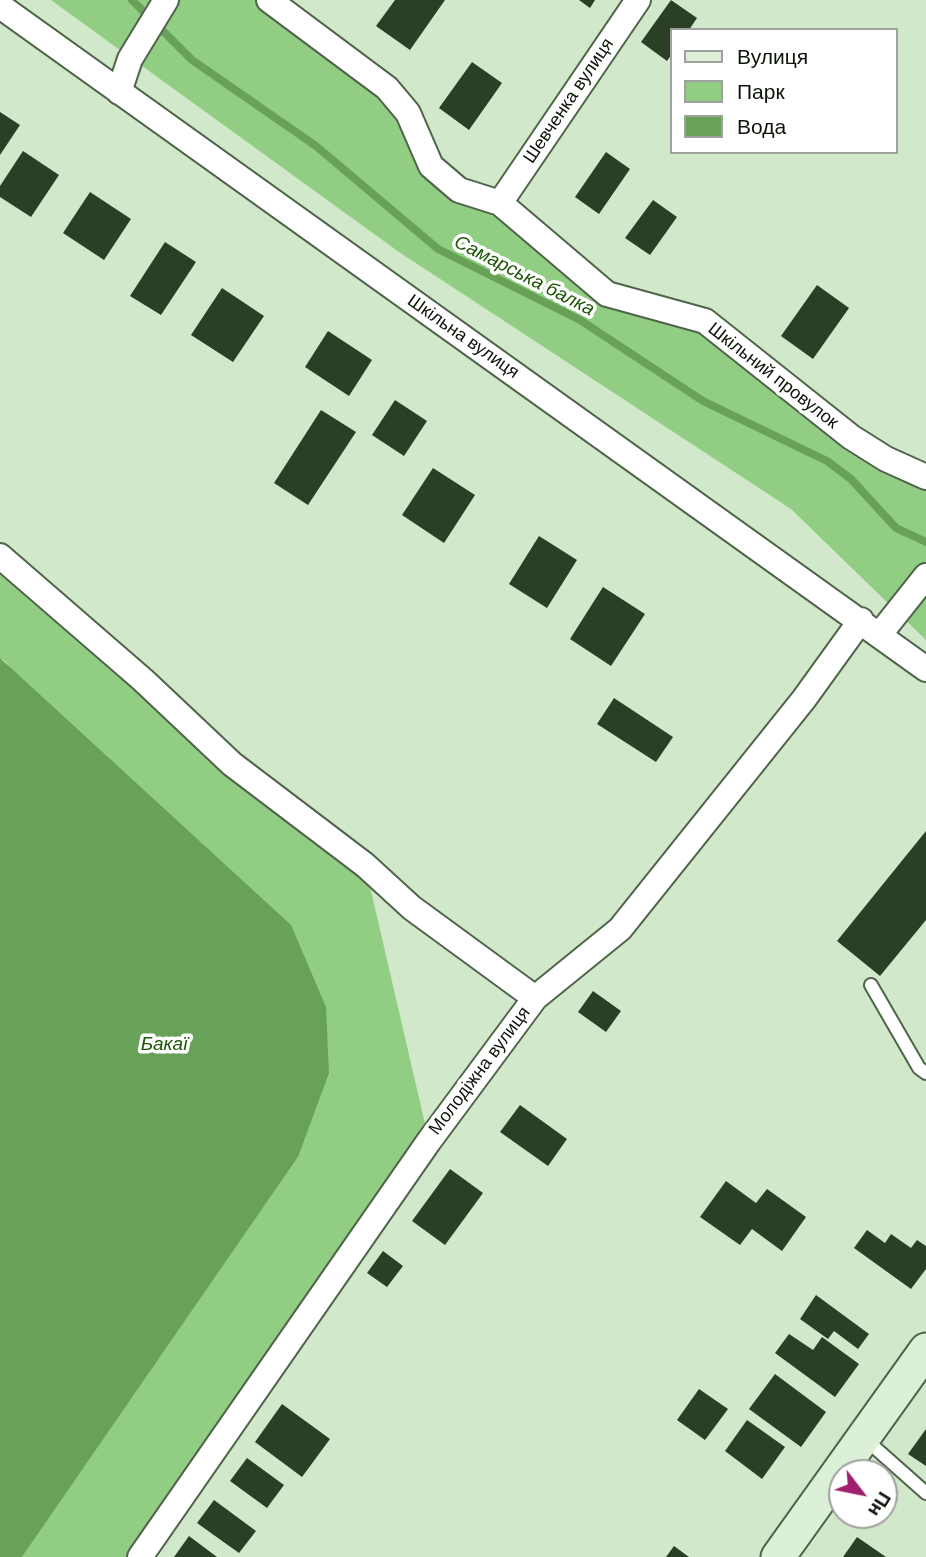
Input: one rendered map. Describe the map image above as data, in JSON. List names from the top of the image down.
{
  "streets": {
    "street": [
      "Шевченка вулиця",
      "Шкільна вулиця",
      "Шкільний провулок",
      "Молодіжна вулиця"
    ]
  },
  "crossings": [
    ["Шевченка вулиця", "Шкільний провулок"],
    ["Шкільна вулиця", "Молодіжна вулиця"]
  ],
  "water": ["Самарська балка", "Бакаї"],
  "legend": ["Вулиця", "Парк", "Вода"],
  "north": "bottom right"
}
